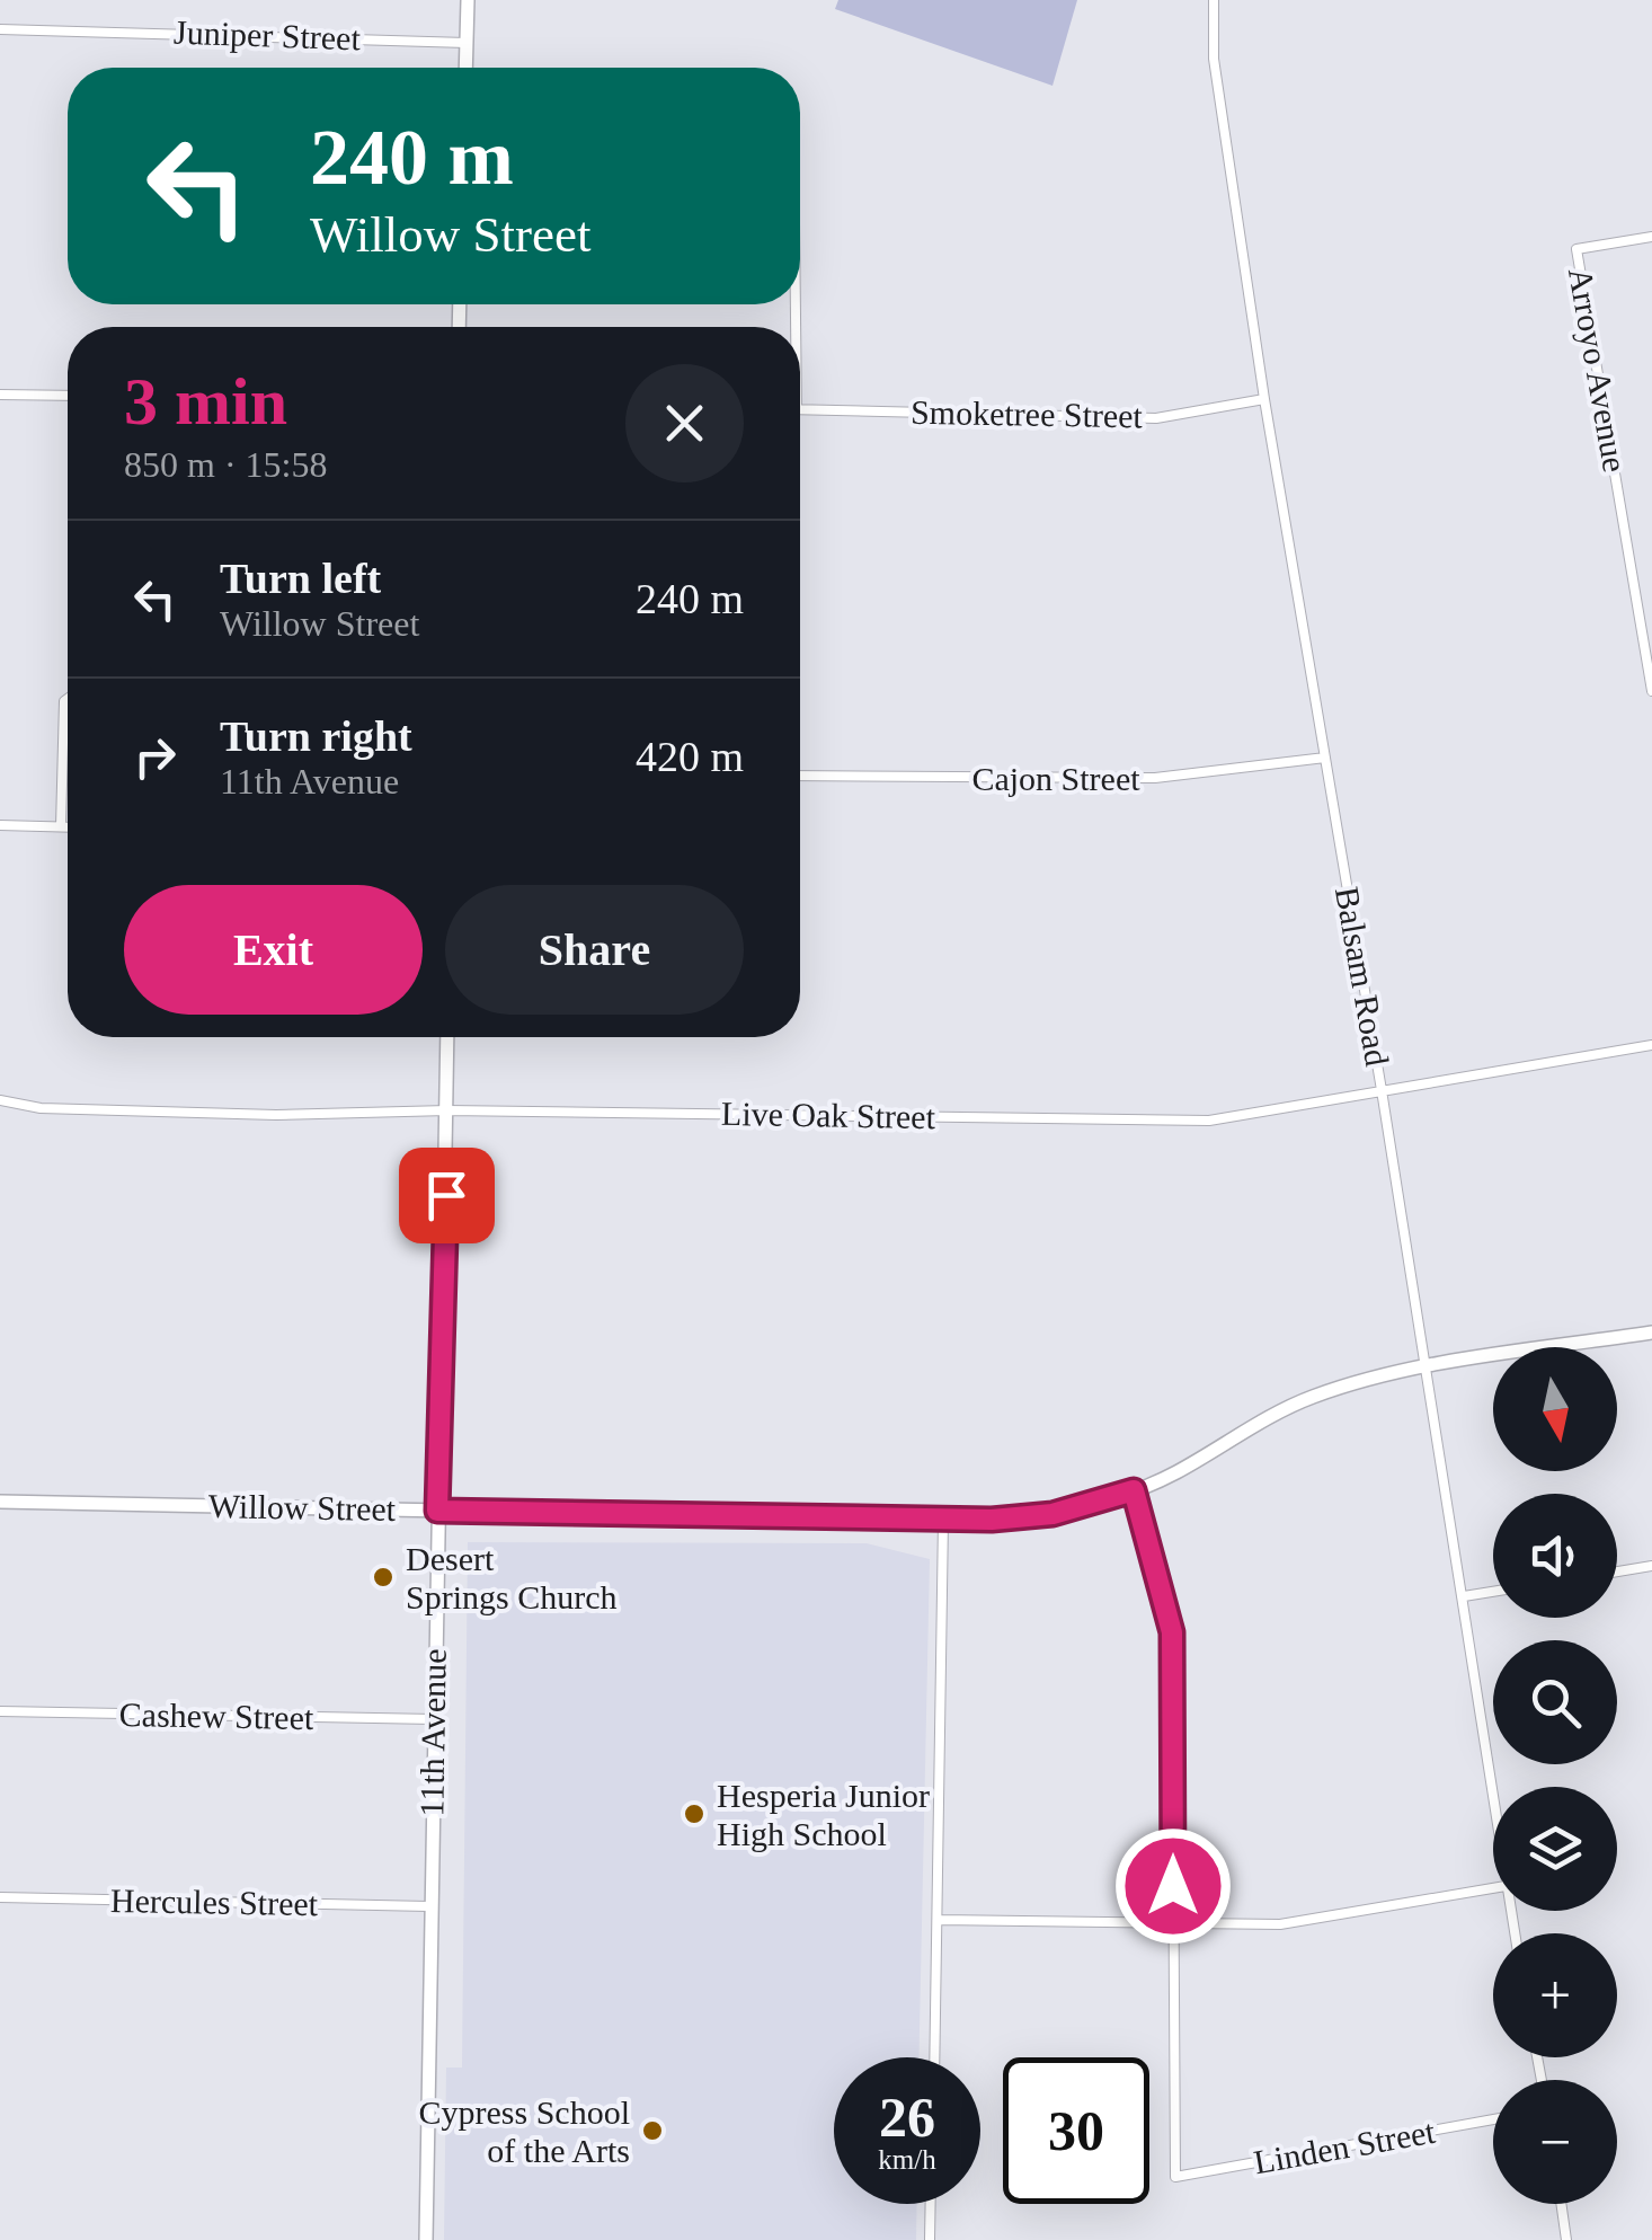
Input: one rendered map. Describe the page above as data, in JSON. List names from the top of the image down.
{
  "streets": {
    "street": [
      "Juniper Street",
      "Arroyo Avenue",
      "Smoketree Street",
      "Cajon Street",
      "Balsam Road",
      "Live Oak Street",
      "Willow Street",
      "Cashew Street",
      "11th Avenue",
      "Hercules Street",
      "Linden Street"
    ]
  },
  "crossings": [
    ["Smoketree Street", "Balsam Road"],
    ["Cajon Street", "Balsam Road"],
    ["Balsam Road", "Live Oak Street"],
    ["Balsam Road", "Willow Street"],
    ["Live Oak Street", "11th Avenue"],
    ["Willow Street", "11th Avenue"],
    ["Cashew Street", "11th Avenue"],
    ["11th Avenue", "Hercules Street"]
  ],
  "places": ["Desert Springs Church", "Hesperia Junior High School", "Cypress School of the Arts"],
  "north": "bottom",
  "page": {
    "turn": ["240 m", "Willow Street"],
    "heading": ["3 min", "850 m · 15:58"],
    "list": [
      {
        "name": "Turn left",
        "note": "Willow Street",
        "value": "240 m"
      },
      {
        "name": "Turn right",
        "note": "11th Avenue",
        "value": "420 m"
      }
    ],
    "buttons": ["Exit", "Share"],
    "map_buttons": ["+", "−"],
    "speed": "26 km/h",
    "limit": "30"
  }
}
